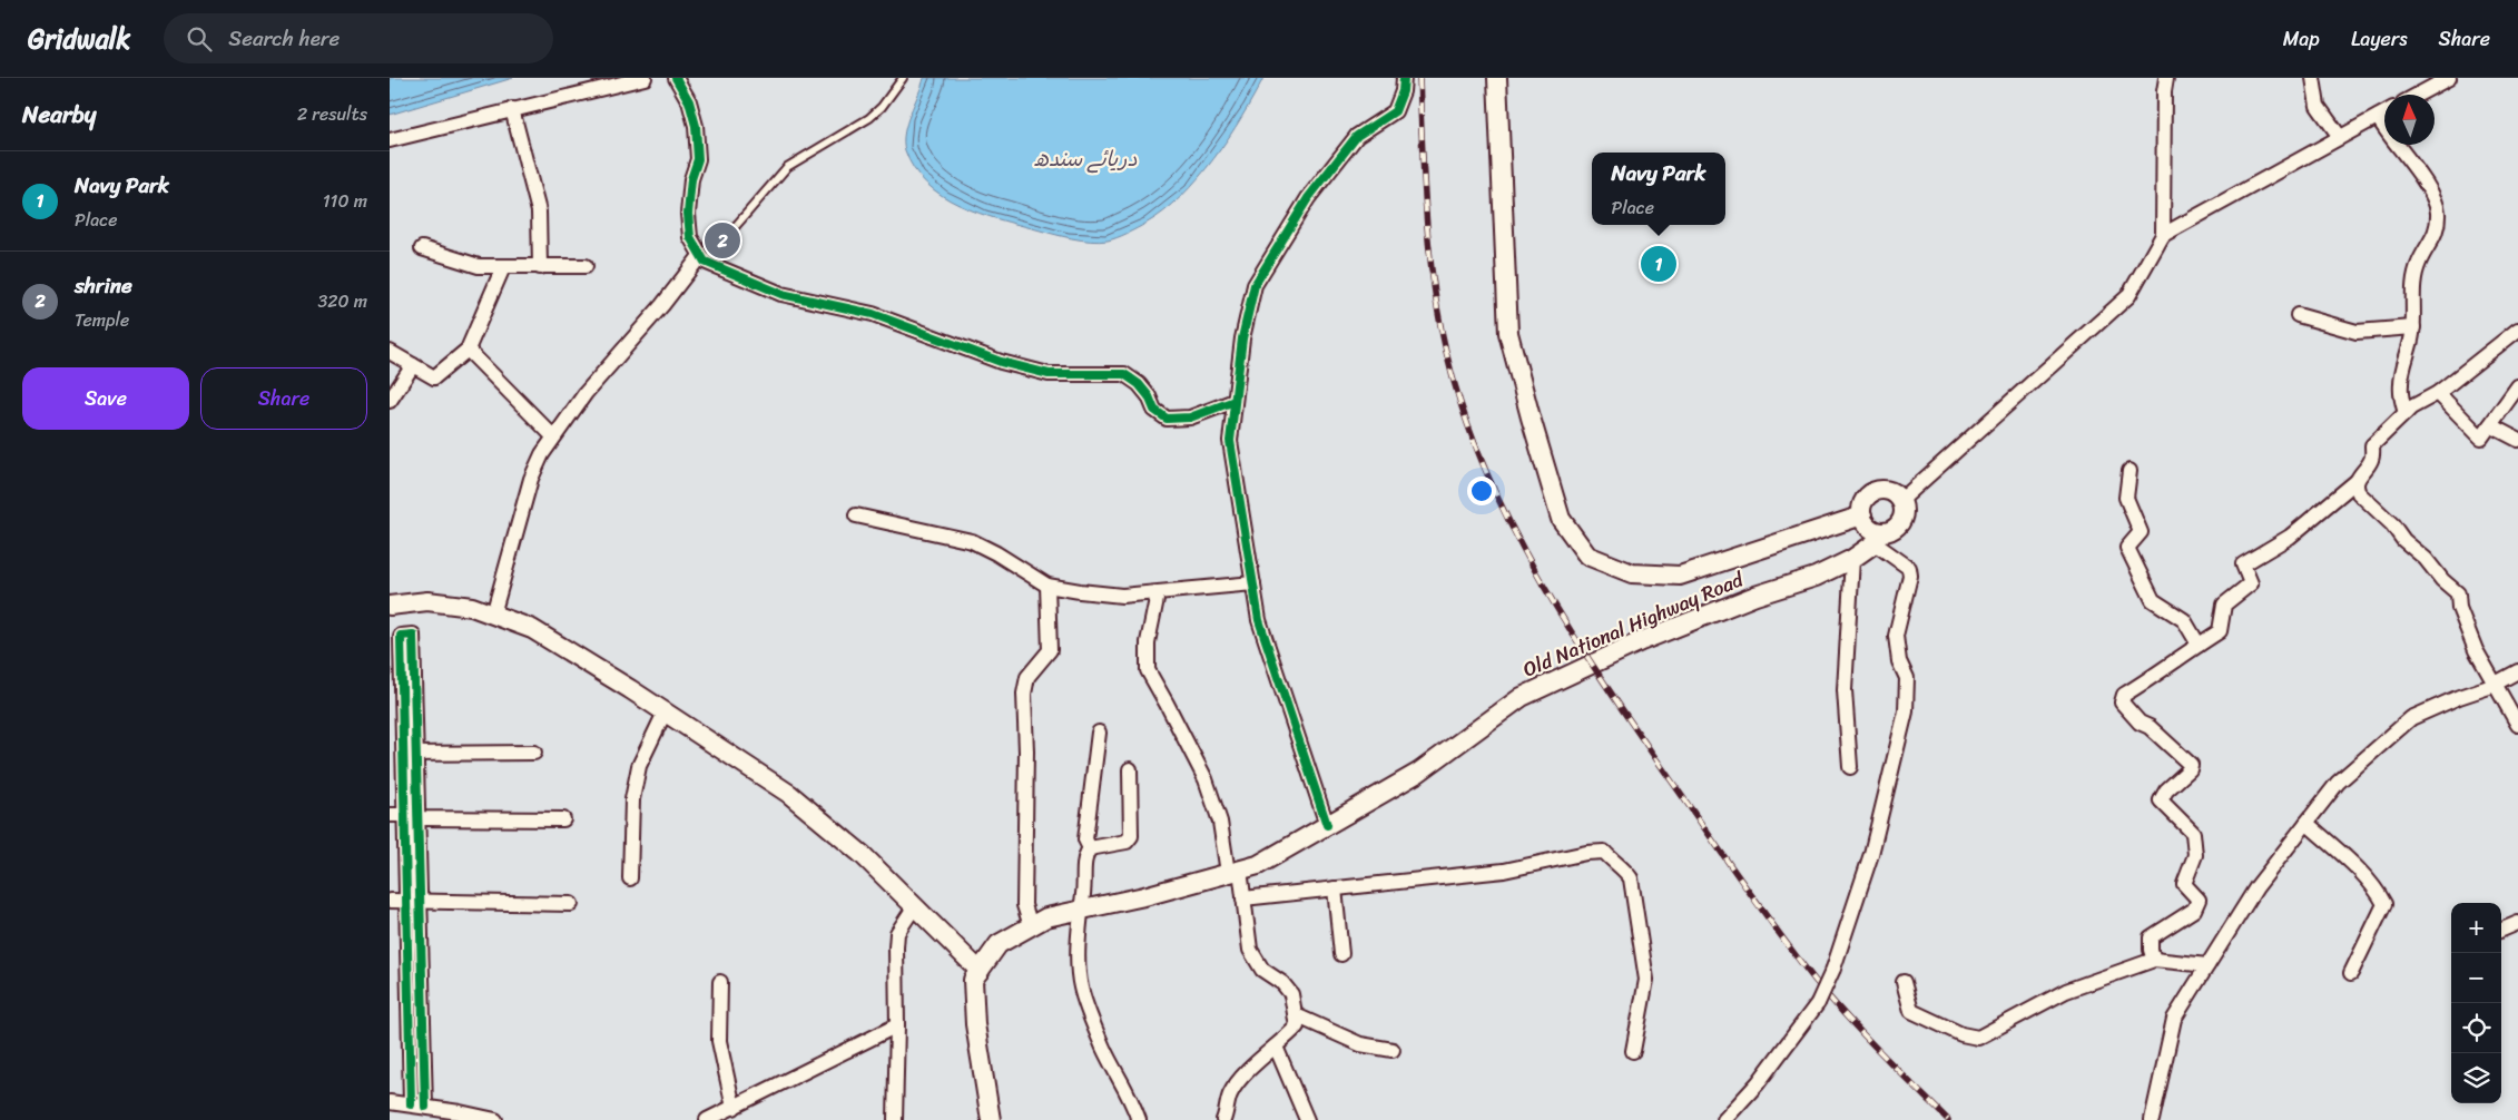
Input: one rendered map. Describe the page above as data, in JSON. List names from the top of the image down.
{
  "streets": {
    "main road": ["Old National Highway Road"]
  },
  "water": ["دریائے سندھ"],
  "north": "top",
  "page": {
    "header": "Gridwalk",
    "search": "Search here",
    "nav": ["Map", "Layers", "Share"],
    "heading": ["Nearby", "2 results"],
    "list": [
      {
        "mark": "1",
        "name": "Navy Park",
        "note": "Place",
        "value": "110 m"
      },
      {
        "mark": "2",
        "name": "shrine",
        "note": "Temple",
        "value": "320 m"
      }
    ],
    "popup": ["Navy Park", "Place"],
    "pins": ["2", "1"],
    "buttons": ["Save", "Share"],
    "map_buttons": ["+", "−"]
  }
}
